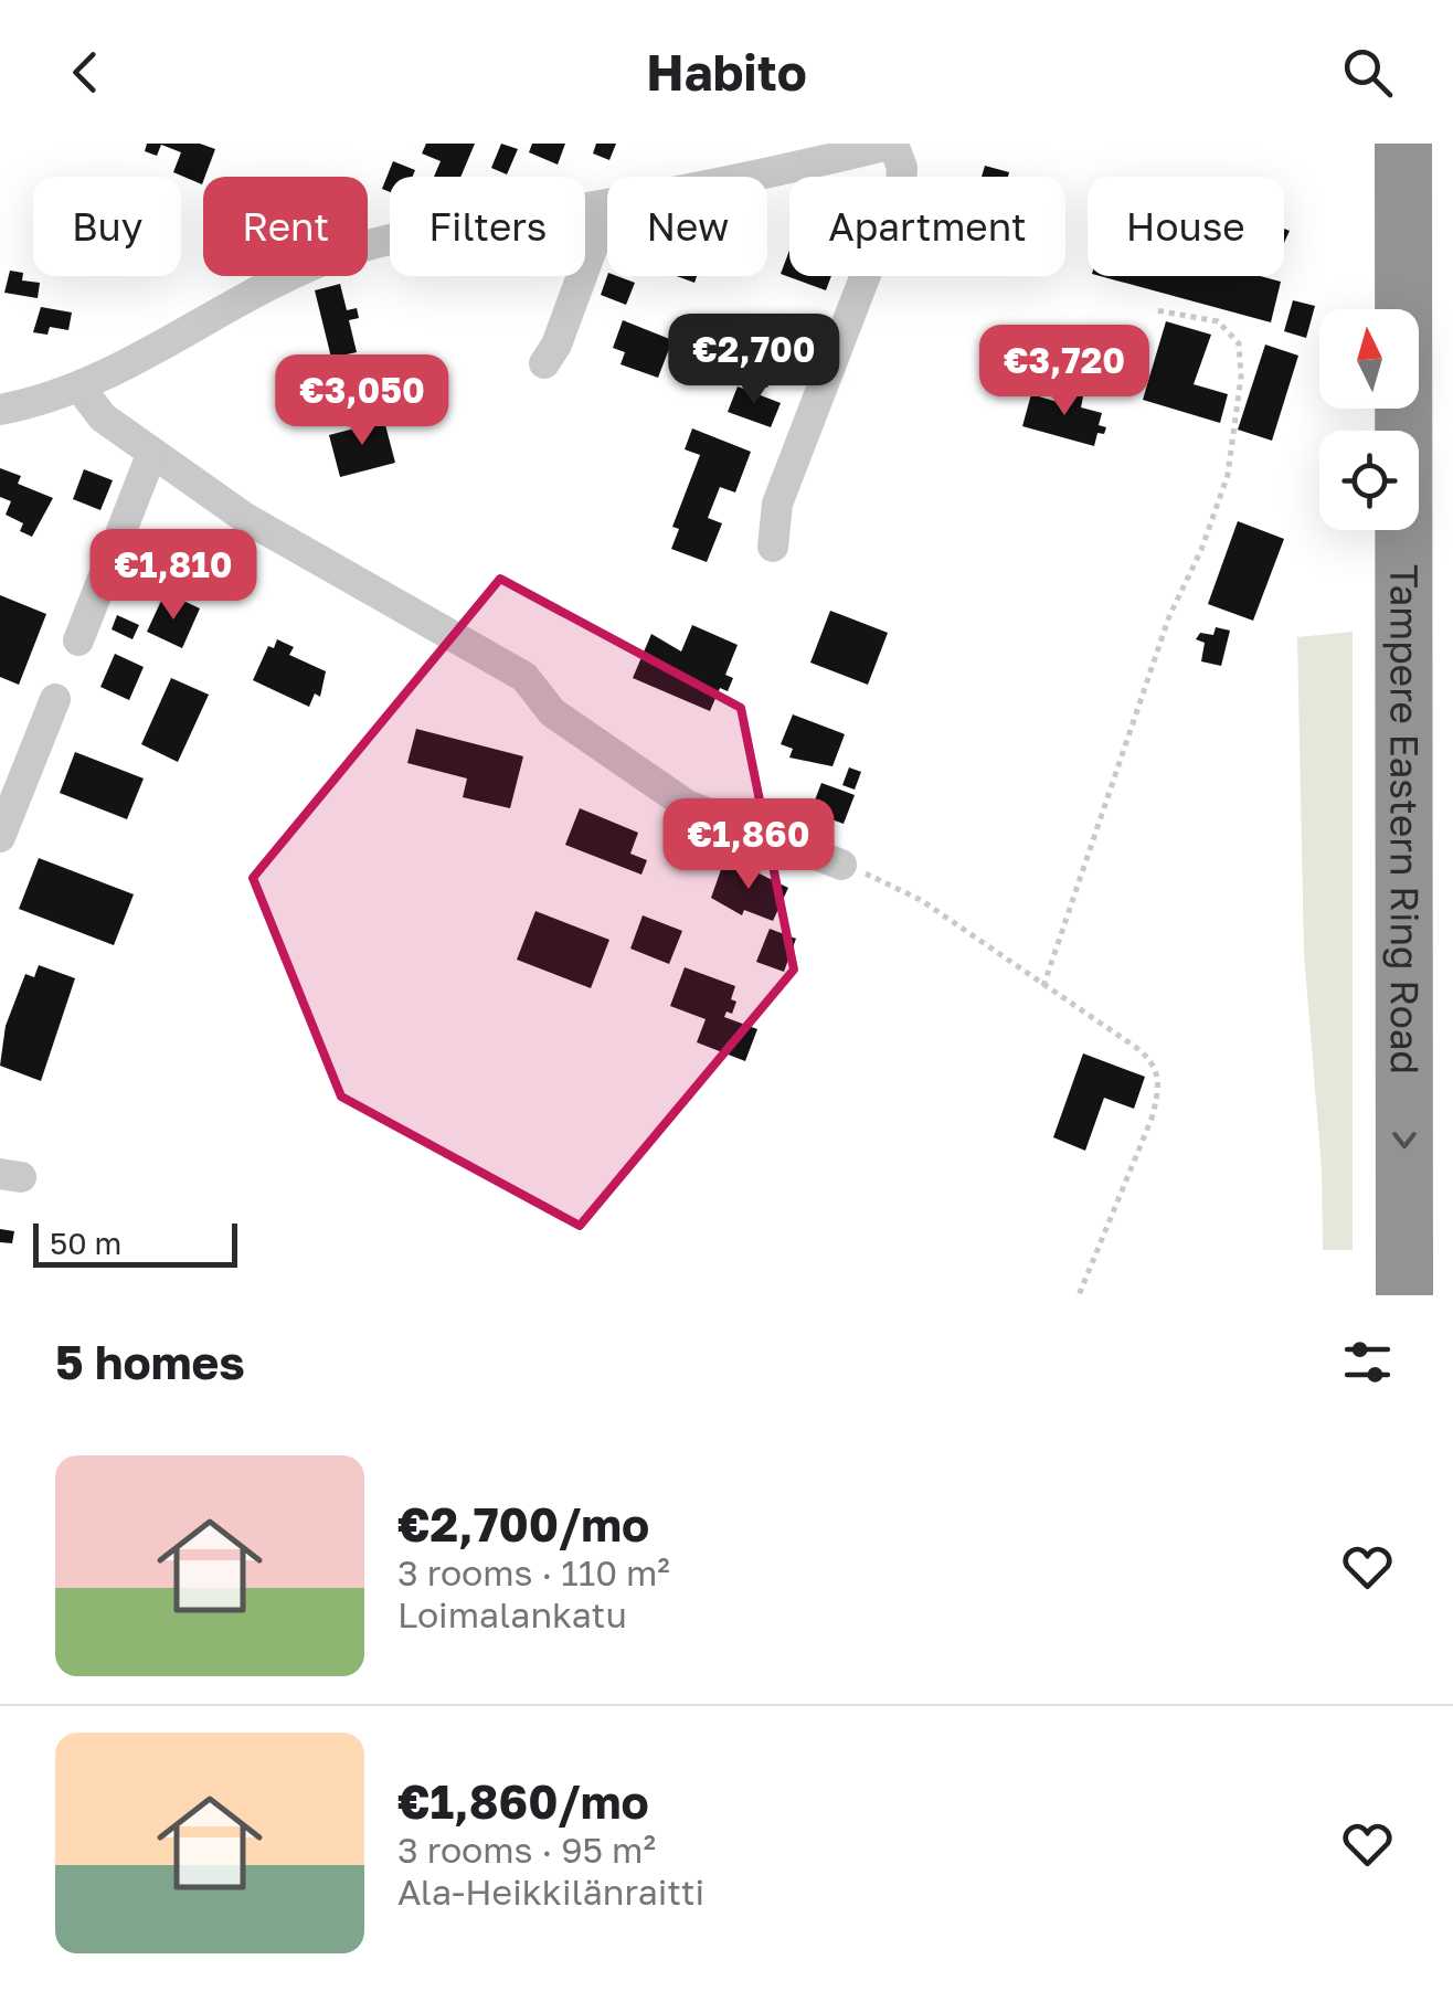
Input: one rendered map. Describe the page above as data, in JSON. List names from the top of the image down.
{
  "streets": {
    "highway": ["Tampere Eastern Ring Road"]
  },
  "one_way": ["Tampere Eastern Ring Road"],
  "scale_bar": "50 m",
  "north": "top",
  "page": {
    "header": "Habito",
    "chip": [
      "Buy",
      "Rent",
      "Filters",
      "New",
      "Apartment",
      "House"
    ],
    "price": [
      "€2,700",
      "€3,720",
      "€3,050",
      "€1,810",
      "€1,860"
    ],
    "scale": "50 m",
    "heading": "5 homes",
    "list": [
      {
        "name": "€2,700/mo",
        "note": "3 rooms · 110 m² · Loimalankatu"
      },
      {
        "name": "€1,860/mo",
        "note": "3 rooms · 95 m² · Ala-Heikkilänraitti"
      }
    ]
  }
}
